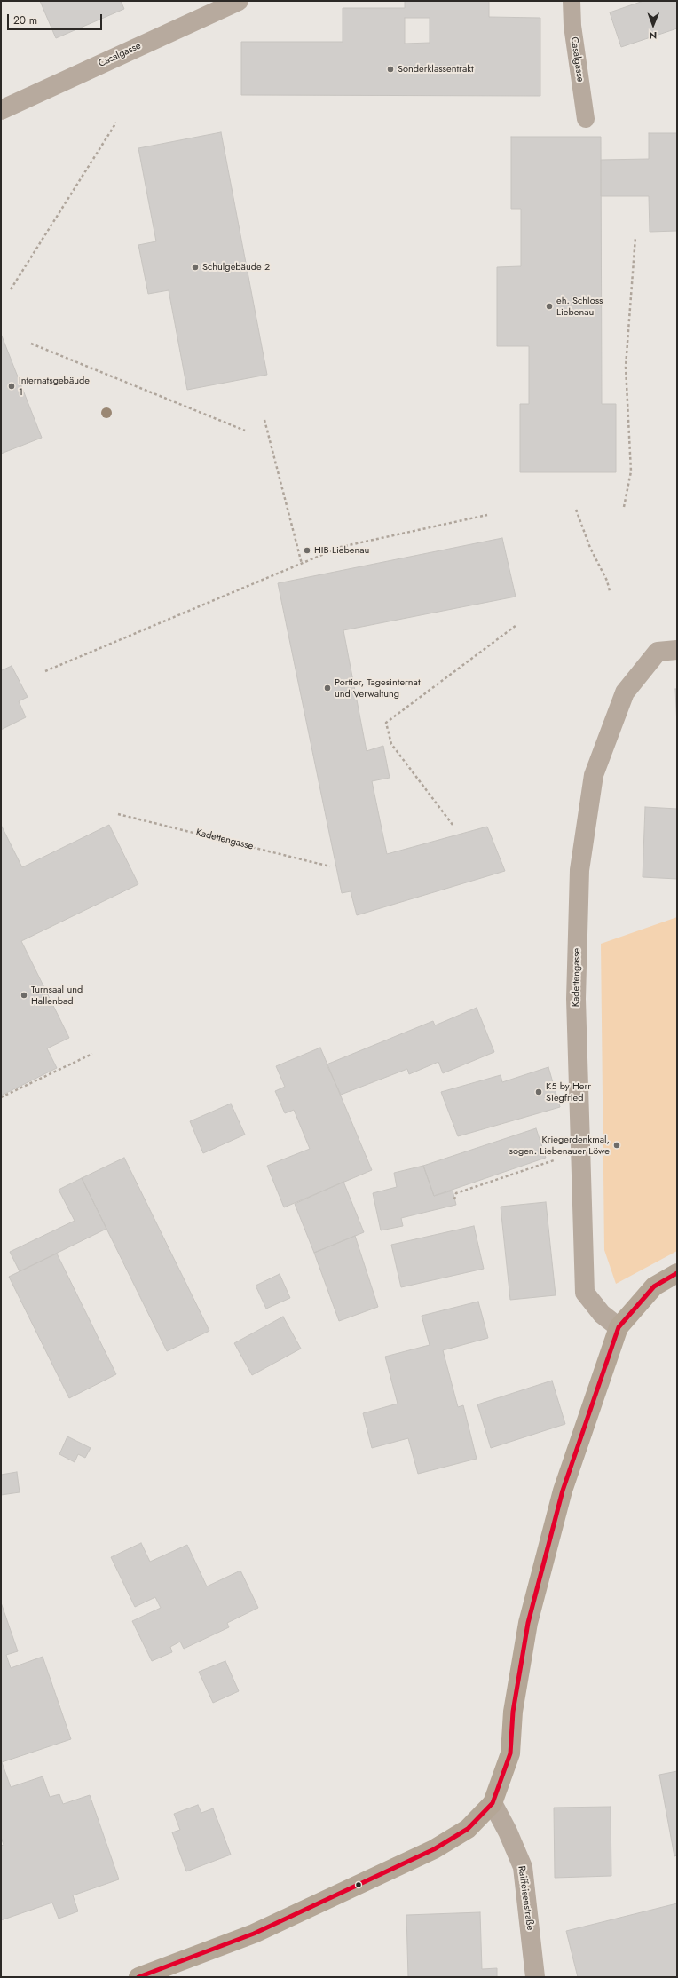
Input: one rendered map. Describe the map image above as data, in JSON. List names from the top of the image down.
{
  "streets": {
    "street": ["Casalgasse", "Kadettengasse", "Raiffeisenstraße"]
  },
  "places": [
    "Sonderklassentrakt",
    "Schulgebäude 2",
    "eh. Schloss Liebenau",
    "Internatsgebäude 1",
    "HIB Liebenau",
    "Portier, Tagesinternat und Verwaltung",
    "Turnsaal und Hallenbad",
    "K5 by Herr Siegfried",
    "Kriegerdenkmal, sogen. Liebenauer Löwe"
  ],
  "scale_bar": "20 m",
  "north": "bottom"
}
